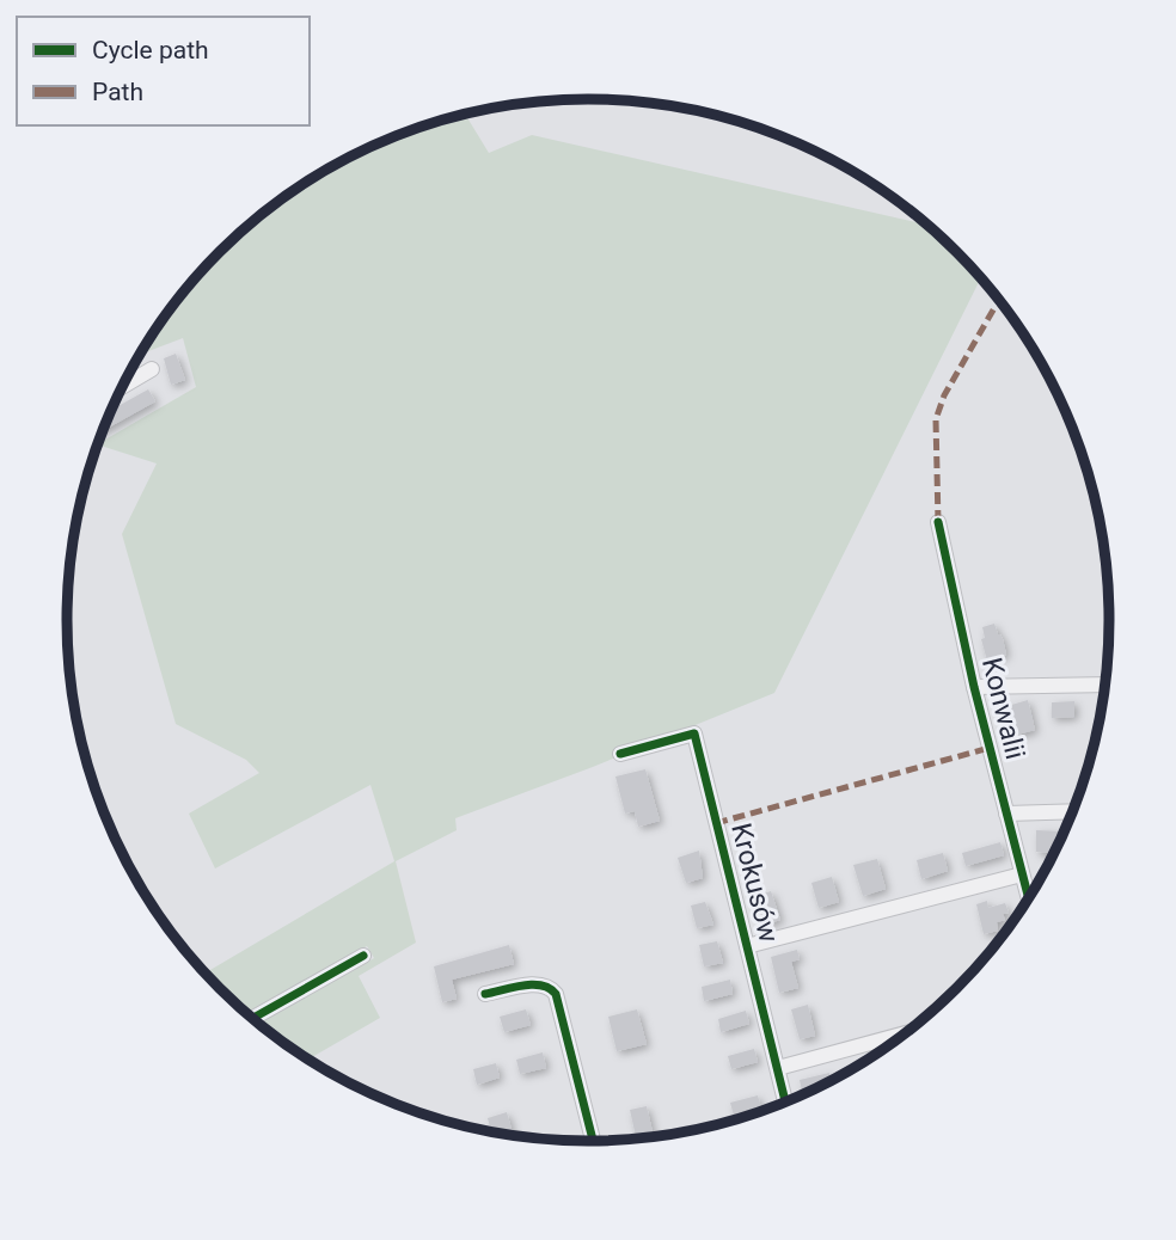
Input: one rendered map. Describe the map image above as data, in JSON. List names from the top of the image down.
{
  "streets": {
    "street": ["Konwalii", "Krokusów"]
  },
  "crossings": [
    ["Konwalii", "Krokusów"]
  ],
  "legend": ["Cycle path", "Path"]
}
